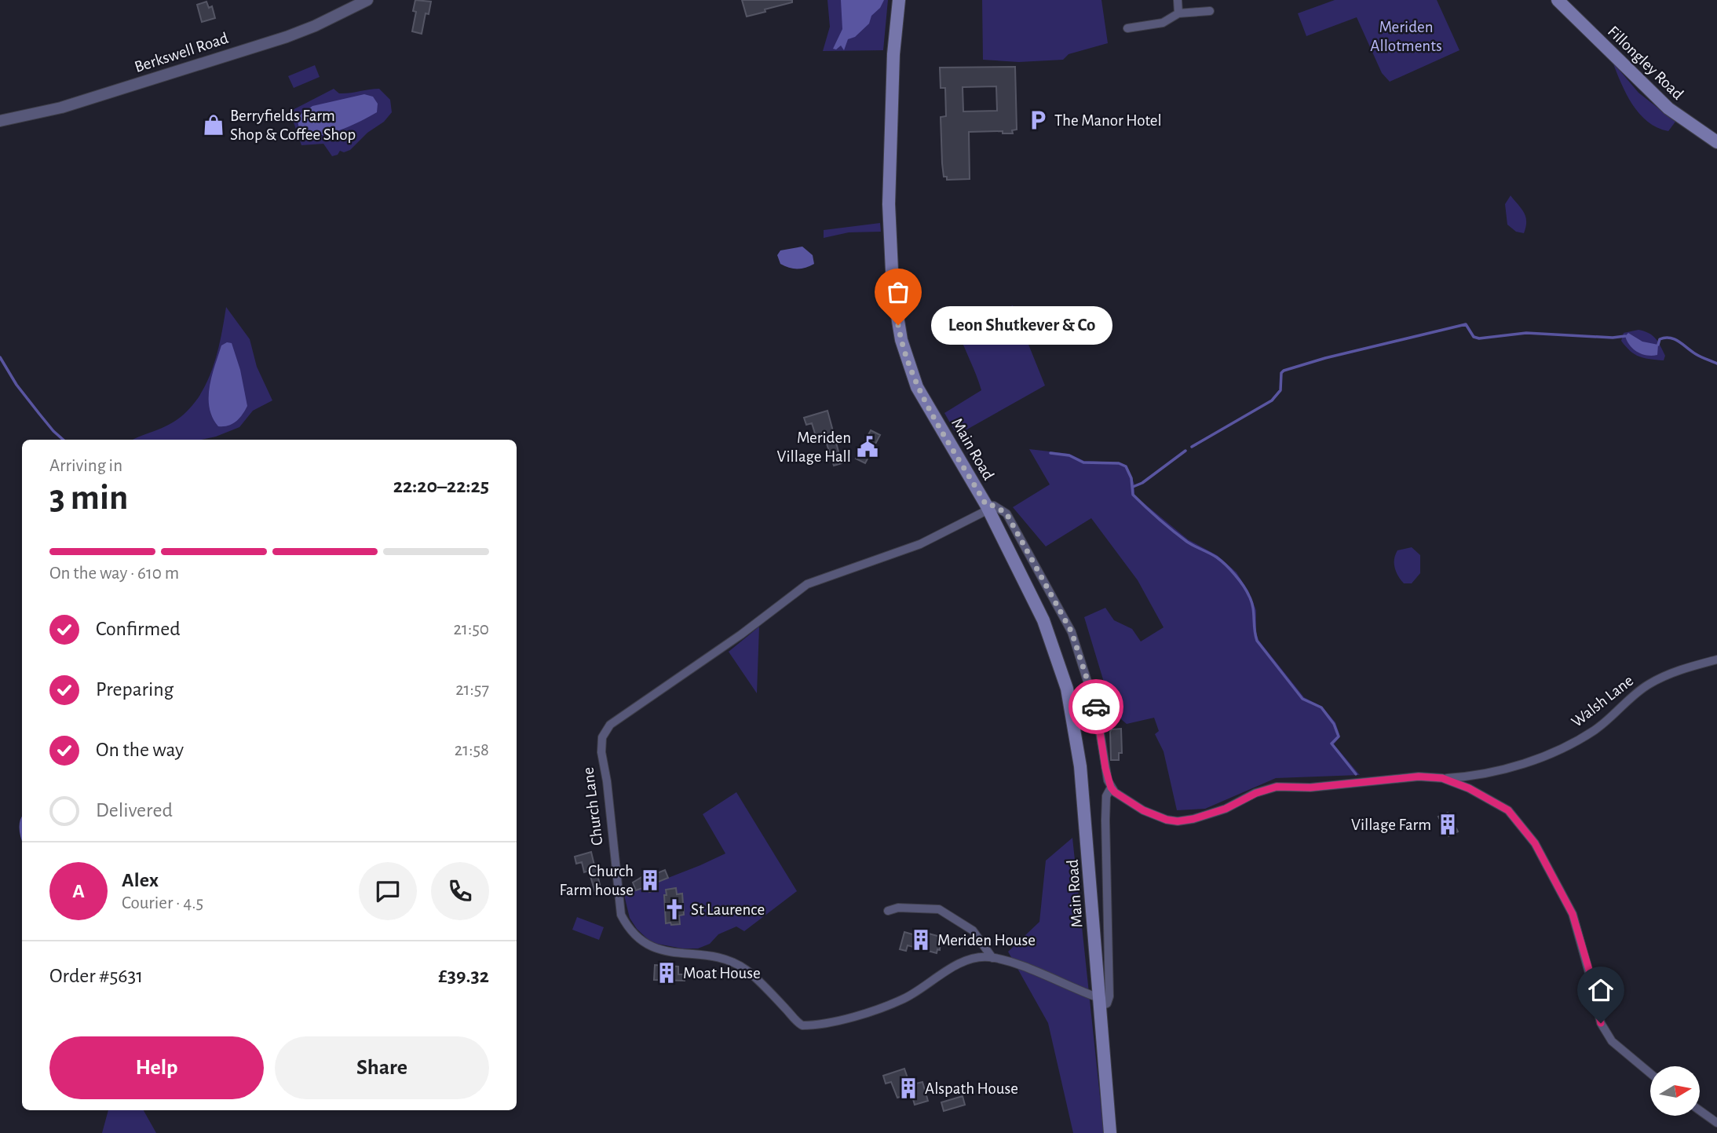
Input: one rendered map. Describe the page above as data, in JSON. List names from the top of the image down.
{
  "streets": {
    "main road": ["Fillongley Road", "Main Road"],
    "street": ["Berkswell Road", "Walsh Lane", "Church Lane"]
  },
  "crossings": [
    ["Main Road", "Church Lane"]
  ],
  "parks": ["Meriden Allotments"],
  "places": {
    "parking": ["The Manor Hotel"],
    "shop": ["Berryfields Farm Shop & Coffee Shop"],
    "other": ["Leon Shutkever & Co"],
    "public building": ["Meriden Village Hall"],
    "building": [
      "Village Farm",
      "Church Farm house",
      "Meriden House",
      "Moat House",
      "Alspath House"
    ],
    "church": ["St Laurence"]
  },
  "north": "right",
  "page": {
    "bubble": "Leon Shutkever & Co",
    "heading": ["3 min", "Arriving in", "22:20–22:25"],
    "panel": [
      "Alex",
      "Courier · 4.5",
      "Order #5631",
      "£39.32"
    ],
    "bar": "On the way · 610 m",
    "list": [
      ["Confirmed", "21:50"],
      ["Preparing", "21:57"],
      ["On the way", "21:58"],
      "Delivered"
    ],
    "round": "A",
    "buttons": ["Help", "Share"]
  }
}
